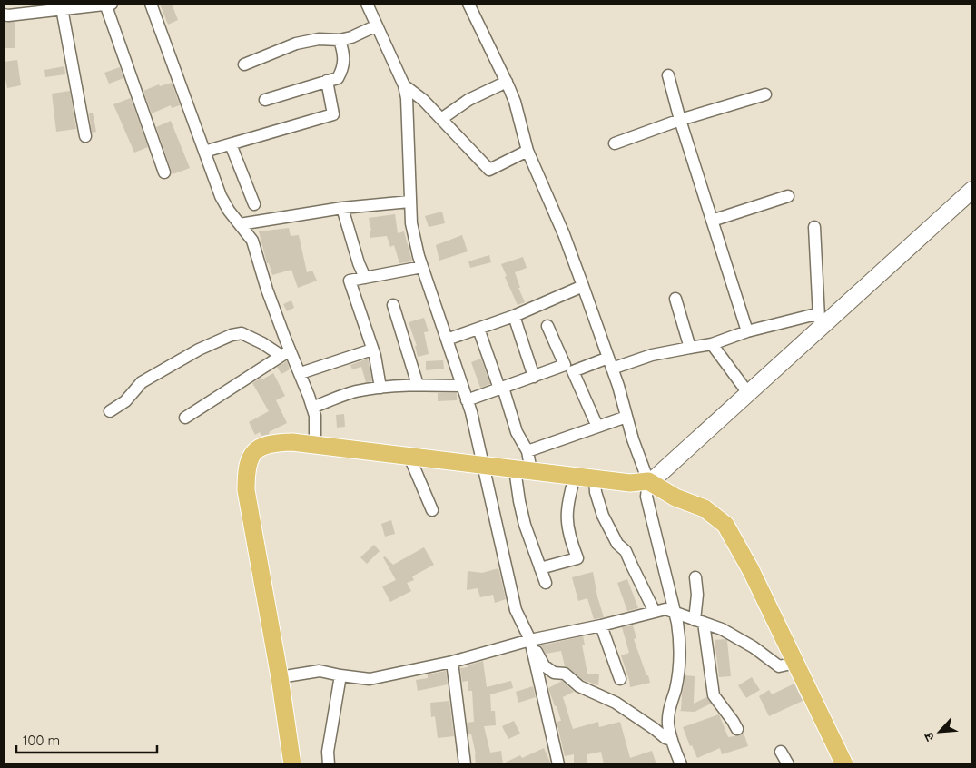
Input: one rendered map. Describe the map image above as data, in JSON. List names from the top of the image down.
{
  "scale_bar": "100 m",
  "north": "bottom left"
}
